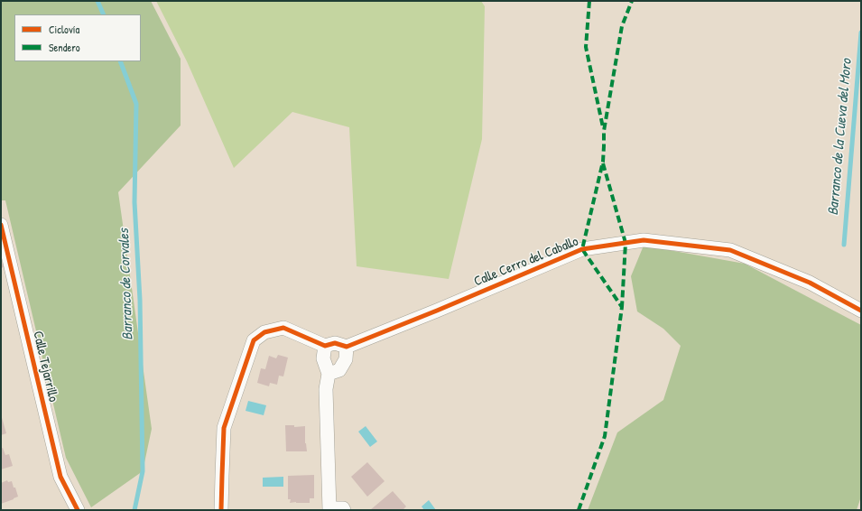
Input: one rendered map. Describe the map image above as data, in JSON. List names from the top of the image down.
{
  "streets": {
    "street": ["Calle Cerro del Caballo", "Calle Tejarrillo"]
  },
  "water": ["Barranco de la Cueva del Moro", "Barranco de Corvales"],
  "legend": ["Ciclovía", "Sendero"]
}
